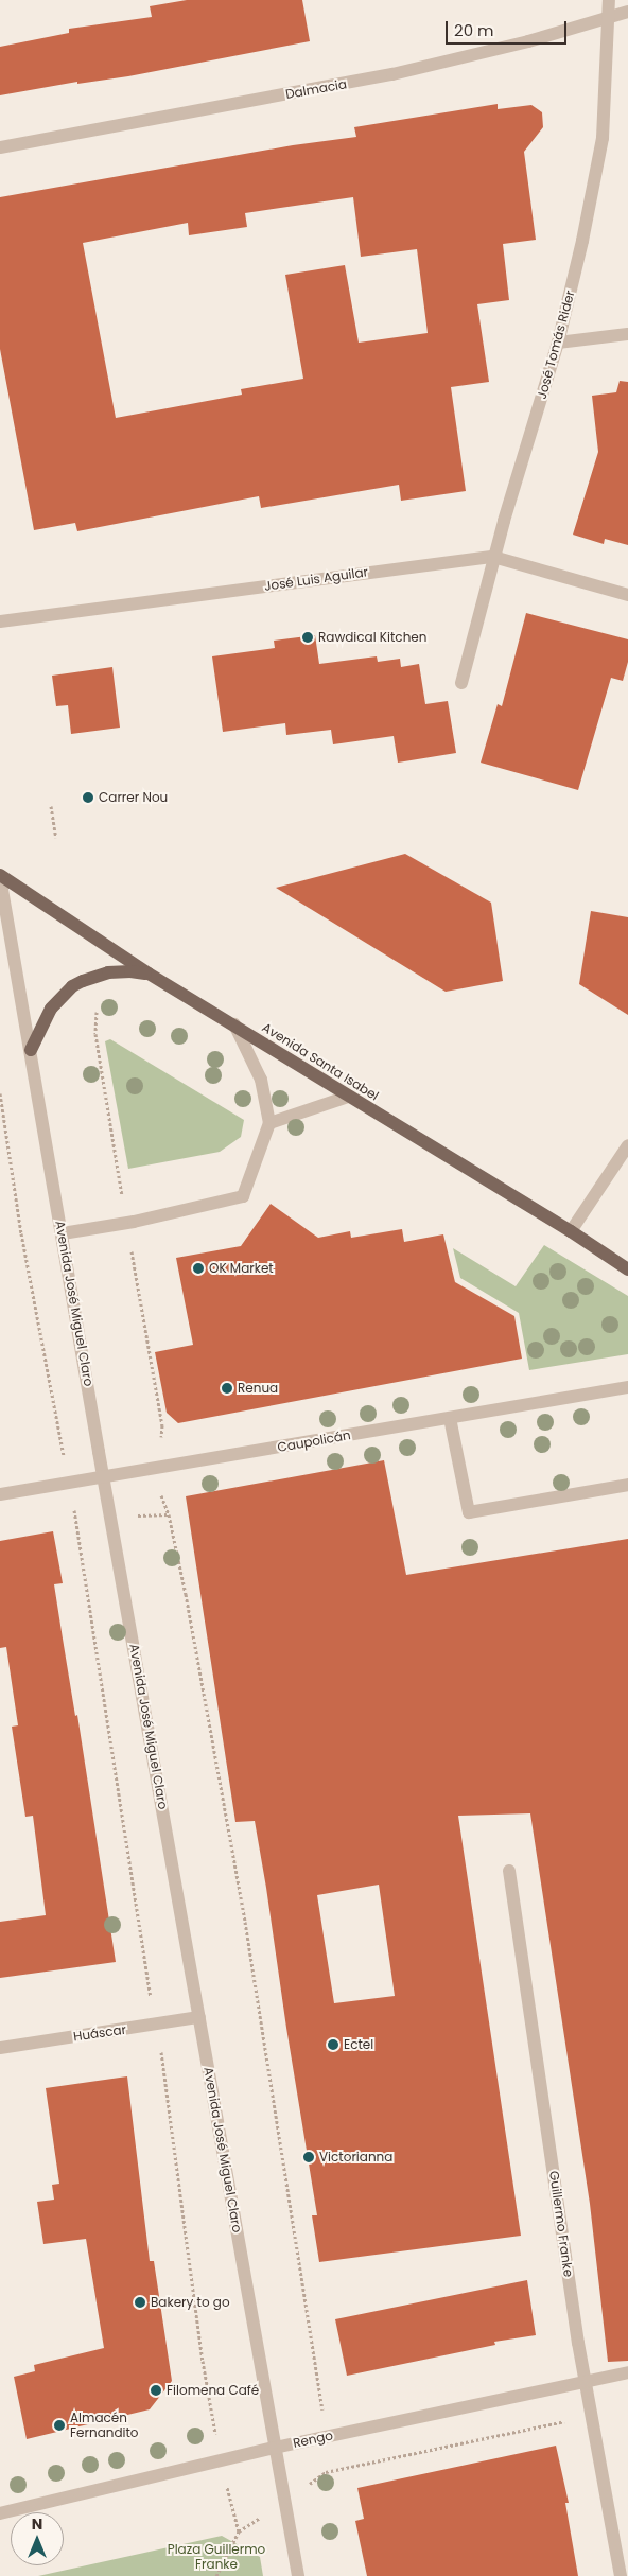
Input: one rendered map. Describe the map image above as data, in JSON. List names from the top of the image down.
{
  "streets": {
    "main road": ["Avenida Santa Isabel"],
    "street": [
      "Dalmacia",
      "José Tomás Rider",
      "José Luis Aguilar",
      "Avenida José Miguel Claro",
      "Caupolicán",
      "Huáscar",
      "Guillermo Franke",
      "Rengo"
    ]
  },
  "crossings": [
    ["Dalmacia", "José Tomás Rider"],
    ["José Tomás Rider", "José Luis Aguilar"],
    ["Avenida Santa Isabel", "Avenida José Miguel Claro"],
    ["Avenida José Miguel Claro", "Caupolicán"],
    ["Avenida José Miguel Claro", "Huáscar"],
    ["Avenida José Miguel Claro", "Rengo"],
    ["Guillermo Franke", "Rengo"]
  ],
  "parks": ["Plaza Guillermo Franke"],
  "places": [
    "Rawdical Kitchen",
    "Carrer Nou",
    "OK Market",
    "Renua",
    "Ectel",
    "Victorianna",
    "Bakery to go",
    "Filomena Café",
    "Almacén Fernandito"
  ],
  "scale_bar": "20 m",
  "north": "top"
}
